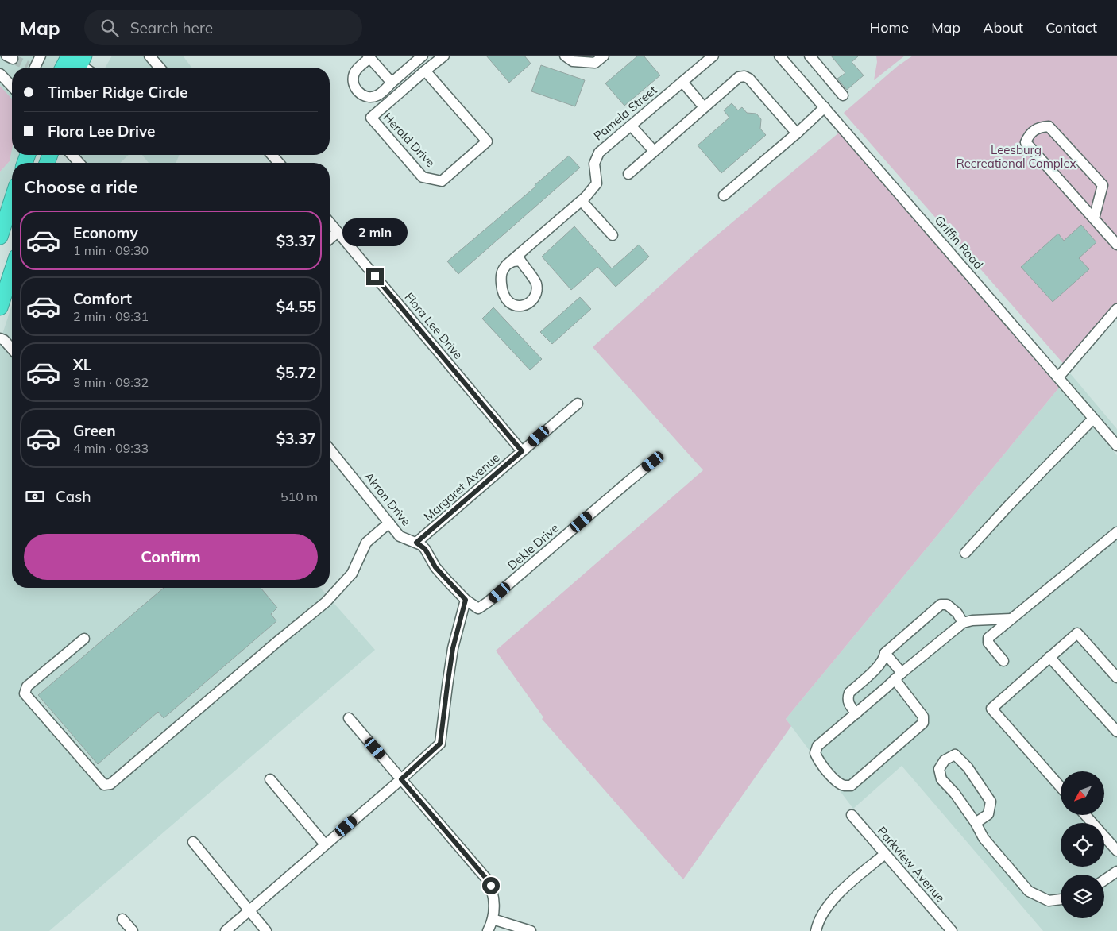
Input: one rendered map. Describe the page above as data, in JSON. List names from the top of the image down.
{
  "streets": {
    "street": [
      "Pamela Street",
      "Herald Drive",
      "Griffin Road",
      "Flora Lee Drive",
      "Margaret Avenue",
      "Akron Drive",
      "Dekle Drive",
      "Parkview Avenue"
    ]
  },
  "crossings": [
    ["Flora Lee Drive", "Margaret Avenue"],
    ["Margaret Avenue", "Akron Drive"],
    ["Akron Drive", "Dekle Drive"]
  ],
  "parks": ["Leesburg Recreational Complex"],
  "north": "bottom left",
  "page": {
    "header": "Map",
    "search": "Search here",
    "nav": [
      "Home",
      "Map",
      "About",
      "Contact"
    ],
    "banner": ["Timber Ridge Circle", "Flora Lee Drive"],
    "heading": "Choose a ride",
    "list": [
      {
        "name": "Economy",
        "note": "1 min · 09:30",
        "value": "$3.37"
      },
      {
        "name": "Comfort",
        "note": "2 min · 09:31",
        "value": "$4.55"
      },
      {
        "name": "XL",
        "note": "3 min · 09:32",
        "value": "$5.72"
      },
      {
        "name": "Green",
        "note": "4 min · 09:33",
        "value": "$3.37"
      }
    ],
    "bubble": "2 min",
    "pay": ["Cash", "510 m"],
    "buttons": "Confirm"
  }
}
